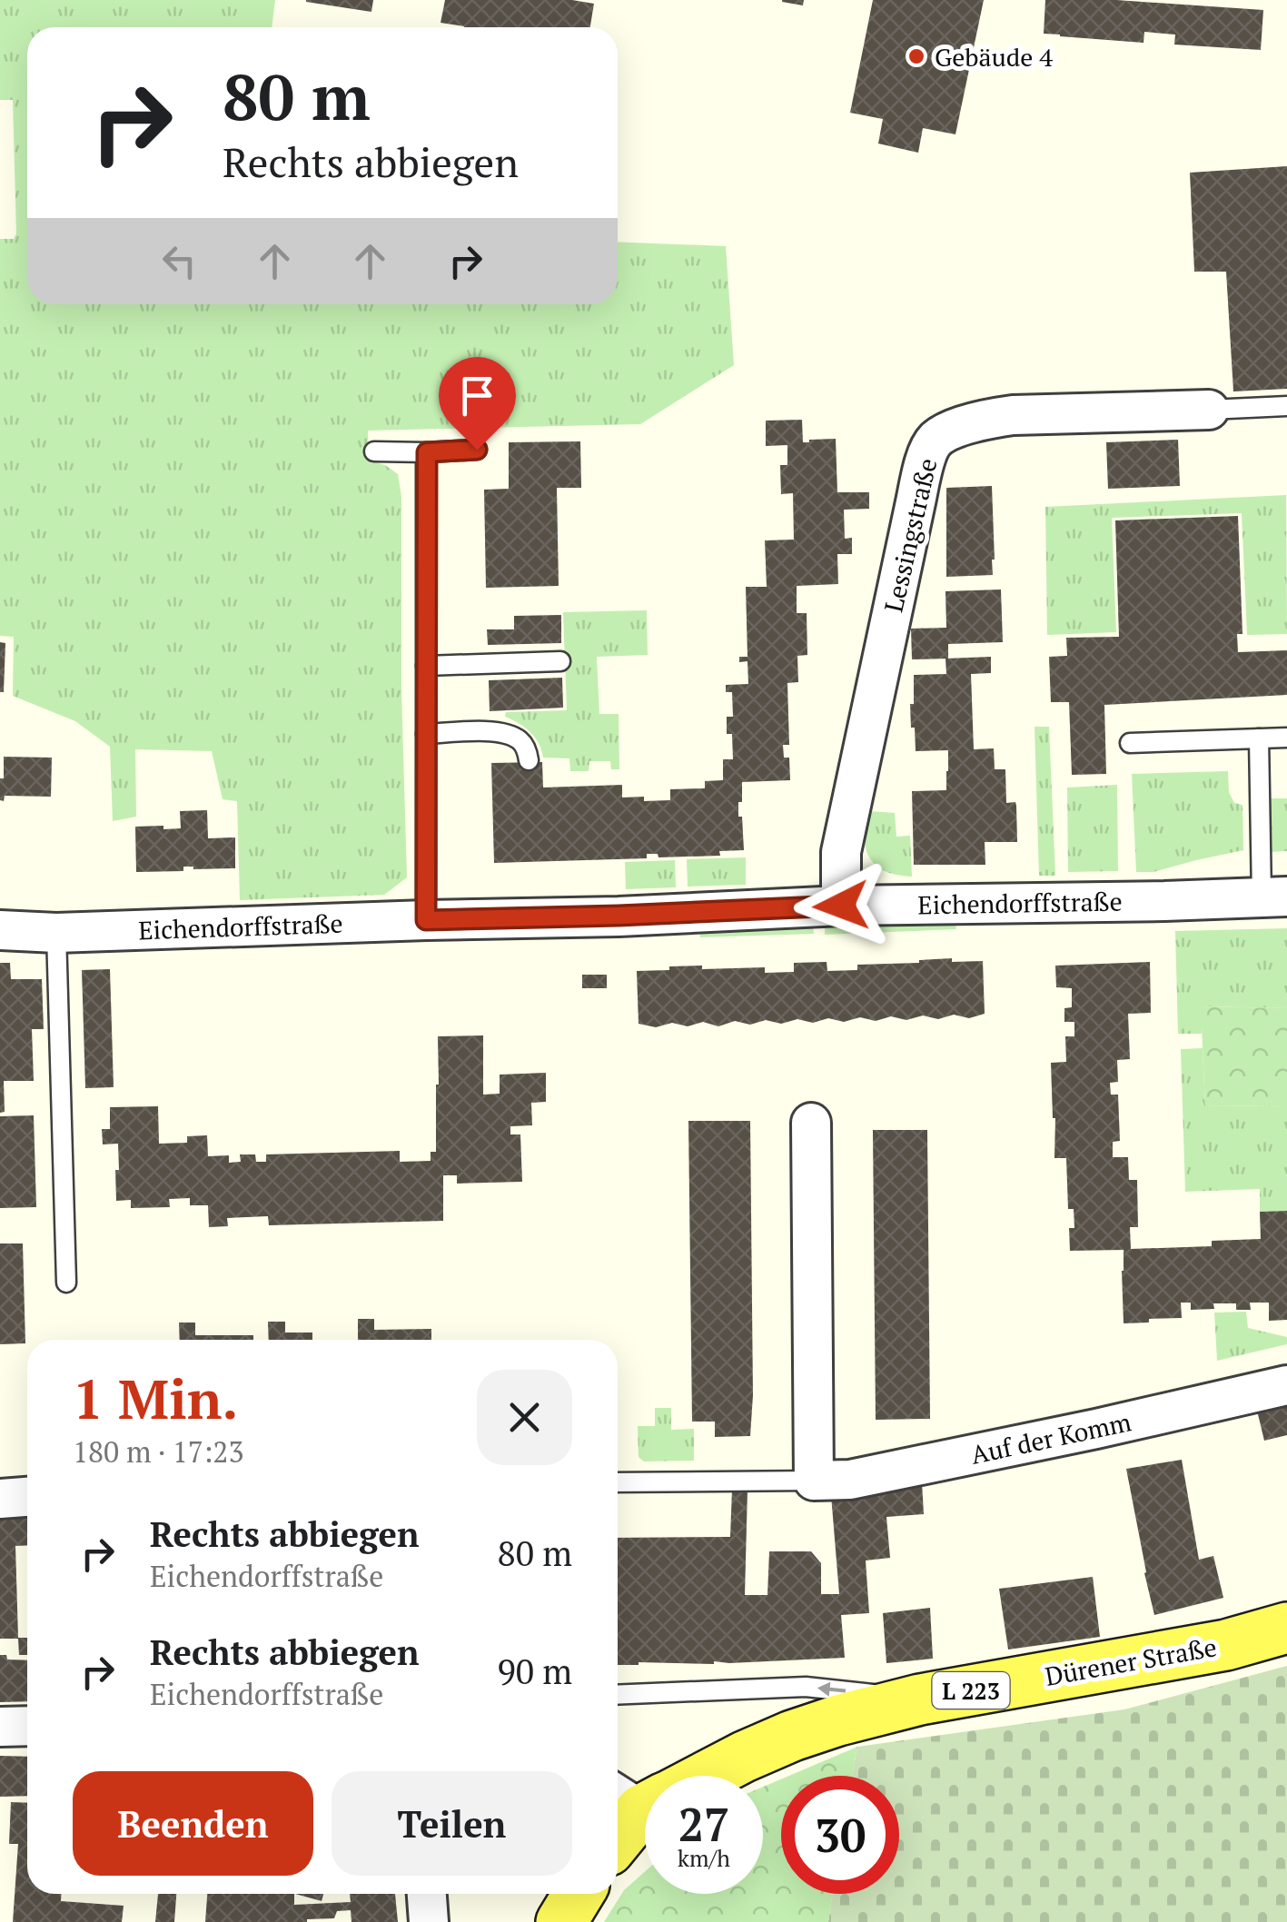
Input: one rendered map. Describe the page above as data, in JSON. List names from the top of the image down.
{
  "streets": {
    "main road": ["Dürener Straße", "L 223"],
    "street": ["Lessingstraße", "Eichendorffstraße", "Auf der Komm"]
  },
  "crossings": [
    ["Lessingstraße", "Eichendorffstraße"]
  ],
  "places": ["Gebäude 4"],
  "page": {
    "turn": ["80 m", "Rechts abbiegen"],
    "heading": ["1 Min.", "180 m · 17:23"],
    "list": [
      {
        "name": "Rechts abbiegen",
        "note": "Eichendorffstraße",
        "value": "80 m"
      },
      {
        "name": "Rechts abbiegen",
        "note": "Eichendorffstraße",
        "value": "90 m"
      }
    ],
    "buttons": ["Beenden", "Teilen"],
    "speed": "27 km/h",
    "limit": "30"
  }
}
